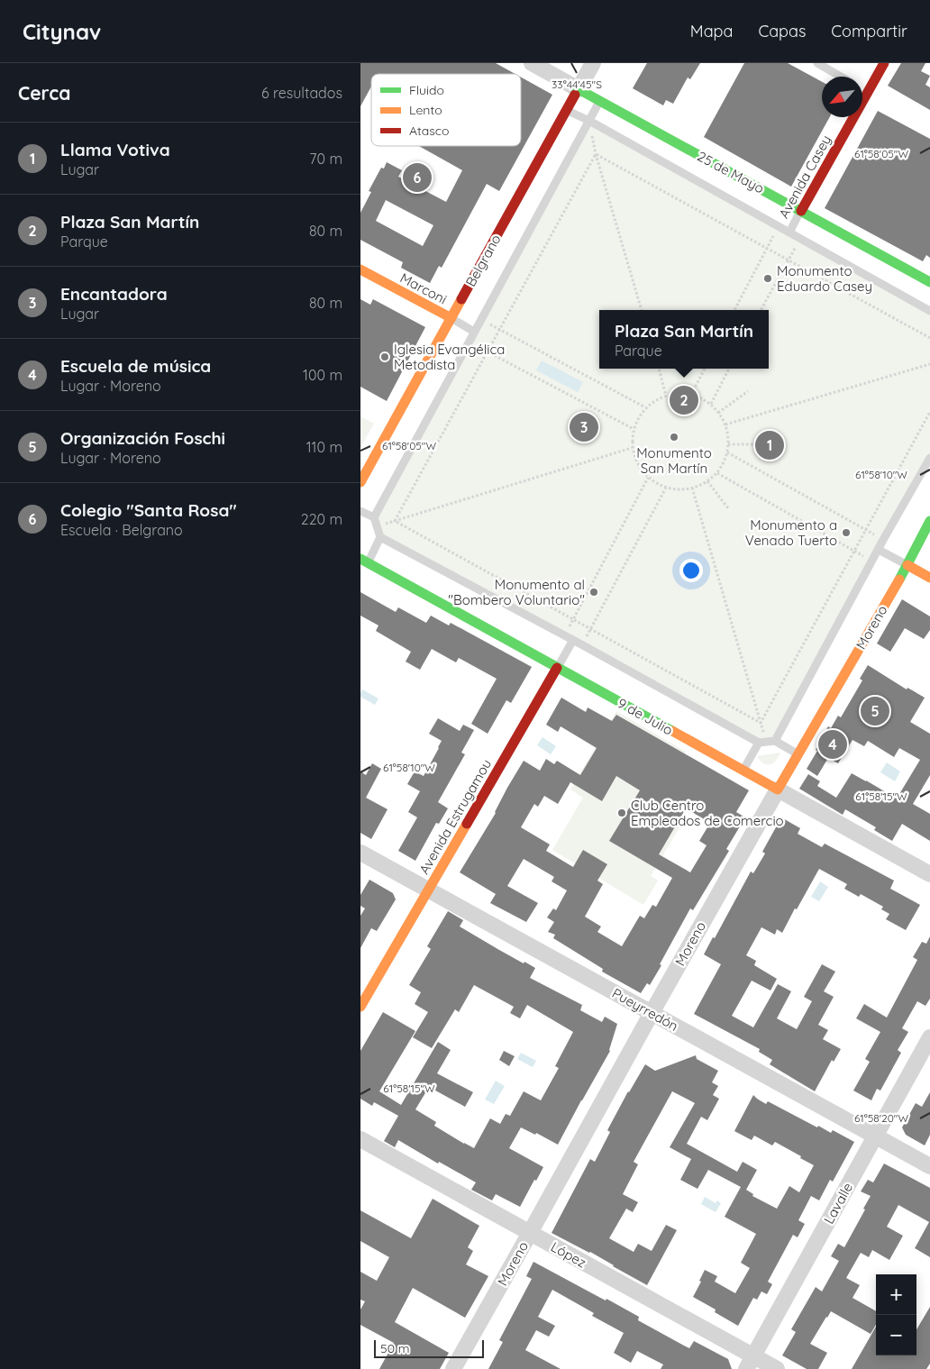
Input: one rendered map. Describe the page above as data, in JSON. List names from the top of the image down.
{
  "streets": {
    "main road": [
      "25 de Mayo",
      "Avenida Casey",
      "Belgrano",
      "Marconi",
      "Moreno",
      "9 de Julio",
      "Avenida Estrugamou"
    ],
    "street": ["Pueyrredón", "Lavalle", "López"]
  },
  "crossings": [
    ["25 de Mayo", "Avenida Casey"],
    ["25 de Mayo", "Belgrano"],
    ["Belgrano", "Marconi"],
    ["Moreno", "9 de Julio"],
    ["Moreno", "Pueyrredón"],
    ["Moreno", "López"],
    ["9 de Julio", "Avenida Estrugamou"],
    ["Avenida Estrugamou", "Pueyrredón"],
    ["Pueyrredón", "Lavalle"],
    ["Lavalle", "López"]
  ],
  "places": [
    "Monumento Eduardo Casey",
    "Iglesia Evangélica Metodista",
    "Monumento San Martín",
    "Monumento a Venado Tuerto",
    "Monumento al \"Bombero Voluntario\"",
    "Club Centro Empleados de Comercio"
  ],
  "legend": ["Fluido", "Lento", "Atasco"],
  "scale_bar": "50 m",
  "north": "bottom left",
  "page": {
    "header": "Citynav",
    "nav": ["Mapa", "Capas", "Compartir"],
    "heading": ["Cerca", "6 resultados"],
    "list": [
      {
        "mark": "1",
        "name": "Llama Votiva",
        "note": "Lugar",
        "value": "70 m"
      },
      {
        "mark": "2",
        "name": "Plaza San Martín",
        "note": "Parque",
        "value": "80 m"
      },
      {
        "mark": "3",
        "name": "Encantadora",
        "note": "Lugar",
        "value": "80 m"
      },
      {
        "mark": "4",
        "name": "Escuela de música",
        "note": "Lugar · Moreno",
        "value": "100 m"
      },
      {
        "mark": "5",
        "name": "Organización Foschi",
        "note": "Lugar · Moreno",
        "value": "110 m"
      },
      {
        "mark": "6",
        "name": "Colegio \"Santa Rosa\"",
        "note": "Escuela · Belgrano",
        "value": "220 m"
      }
    ],
    "pins": [
      "6",
      "2",
      "3",
      "1",
      "5",
      "4"
    ],
    "popup": ["Plaza San Martín", "Parque"],
    "map_buttons": ["+", "−"],
    "scale": "50 m"
  },
  "coordinates": [
    "33°44'45\"S",
    "61°58'05\"W",
    "61°58'10\"W",
    "61°58'15\"W",
    "61°58'20\"W"
  ]
}
